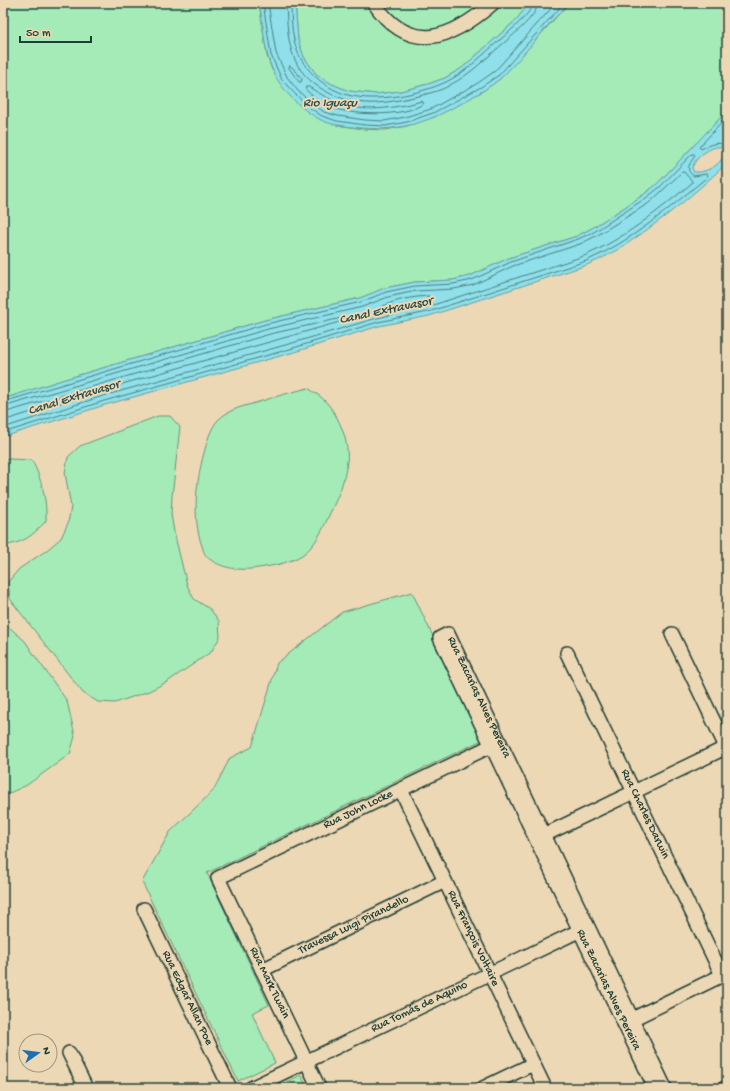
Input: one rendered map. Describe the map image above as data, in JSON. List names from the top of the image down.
{
  "streets": {
    "street": [
      "Rua Zacarias Alves Pereira",
      "Rua John Locke",
      "Rua Charles Darwin",
      "Travessa Luigi Pirandello",
      "Rua François Voltaire",
      "Rua Mark Twain",
      "Rua Edgar Allan Poe",
      "Rua Tomás de Aquino"
    ]
  },
  "crossings": [
    ["Rua Zacarias Alves Pereira", "Rua John Locke"],
    ["Rua Zacarias Alves Pereira", "Rua Tomás de Aquino"],
    ["Rua John Locke", "Rua François Voltaire"],
    ["Rua John Locke", "Rua Mark Twain"],
    ["Travessa Luigi Pirandello", "Rua François Voltaire"],
    ["Travessa Luigi Pirandello", "Rua Mark Twain"],
    ["Rua François Voltaire", "Rua Tomás de Aquino"],
    ["Rua Mark Twain", "Rua Tomás de Aquino"]
  ],
  "water": ["Rio Iguaçu", "Canal Extravasor"],
  "scale_bar": "50 m",
  "north": "right"
}
